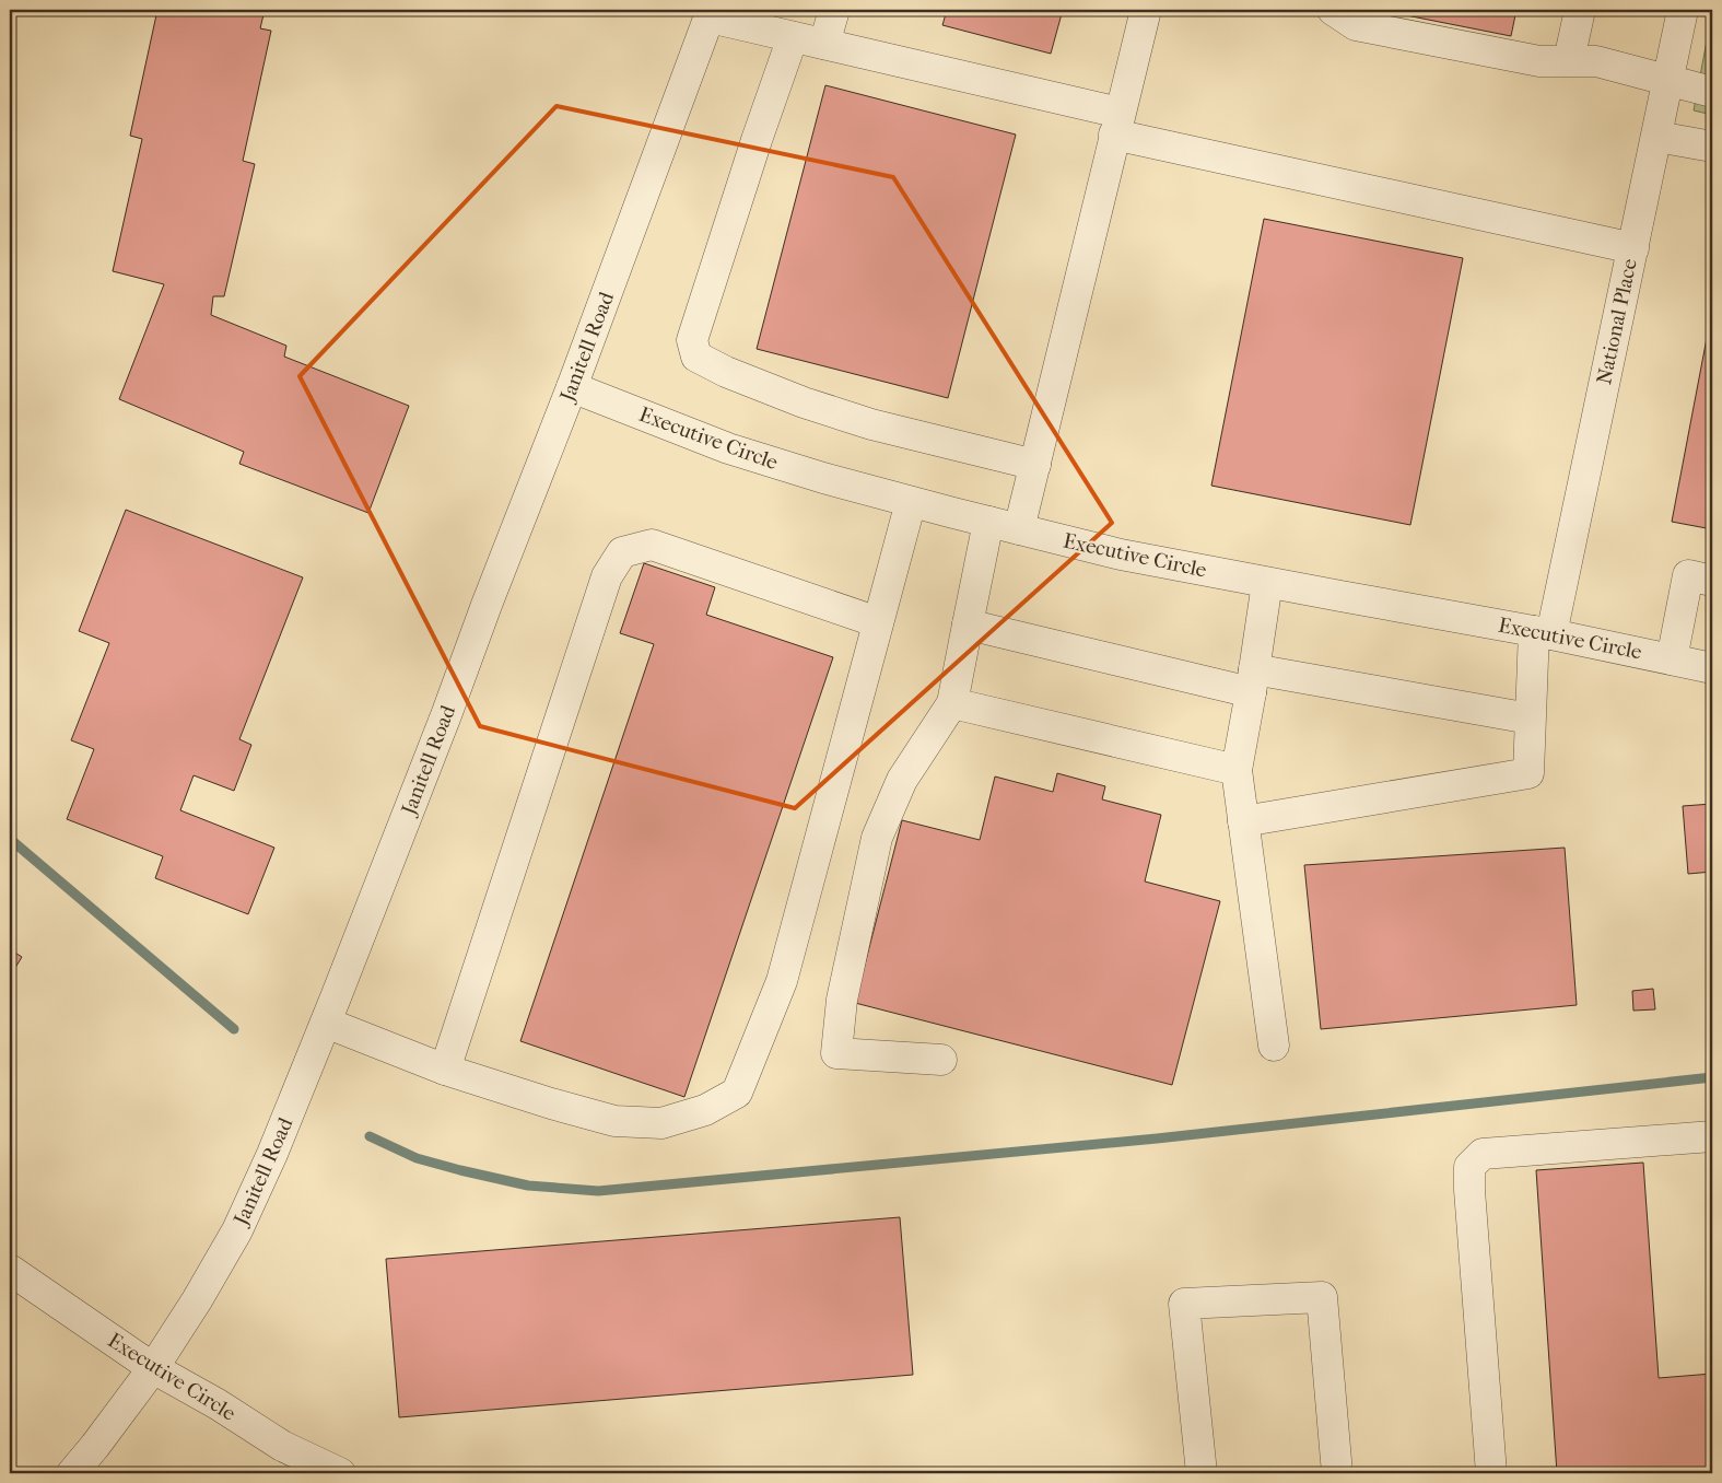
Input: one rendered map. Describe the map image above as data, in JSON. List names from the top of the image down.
{
  "streets": {
    "street": ["National Place", "Janitell Road", "Executive Circle"]
  },
  "crossings": [
    ["National Place", "Executive Circle"],
    ["Janitell Road", "Executive Circle"]
  ]
}
